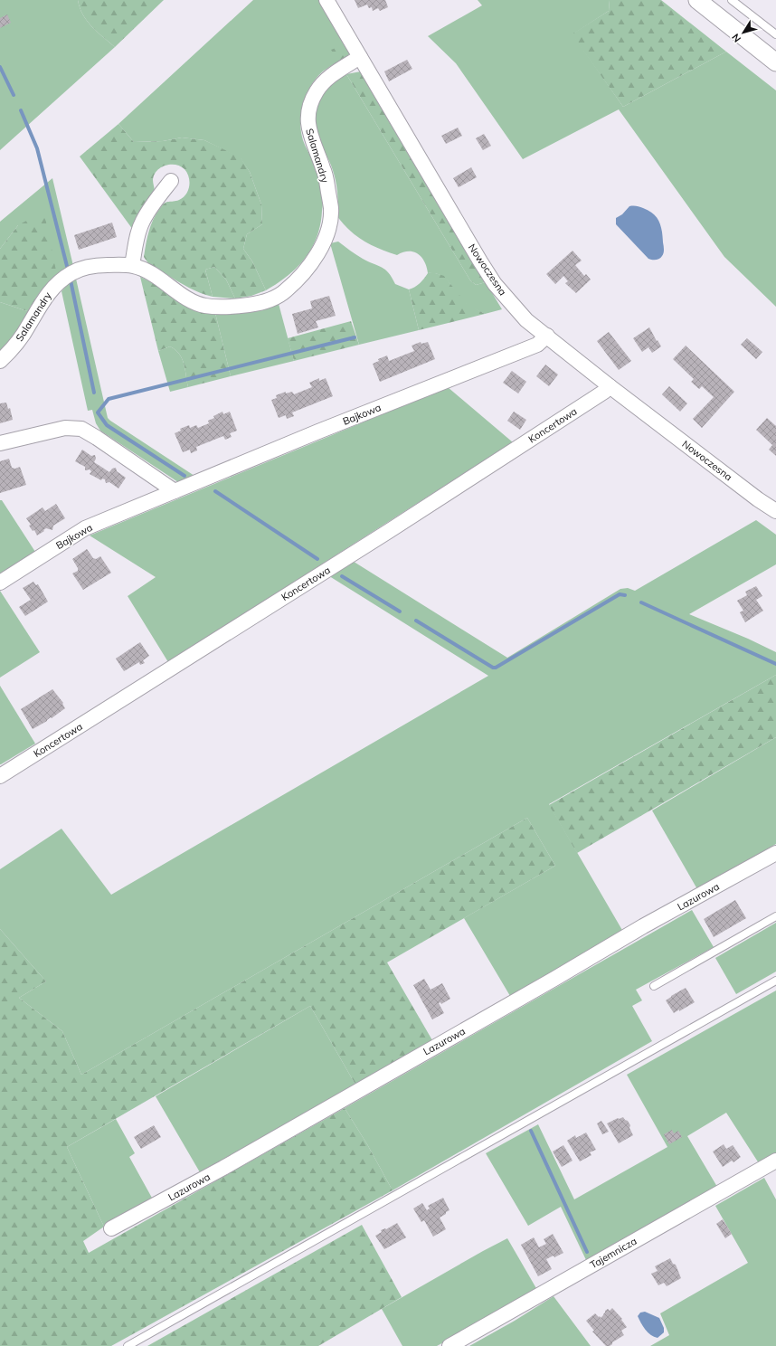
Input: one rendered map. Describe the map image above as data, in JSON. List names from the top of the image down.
{
  "streets": {
    "street": [
      "Salamandry",
      "Nowoczesna",
      "Bajkowa",
      "Koncertowa",
      "Lazurowa",
      "Tajemnicza"
    ]
  },
  "crossings": [
    ["Salamandry", "Nowoczesna"],
    ["Nowoczesna", "Bajkowa"],
    ["Nowoczesna", "Koncertowa"]
  ],
  "north": "bottom left"
}
